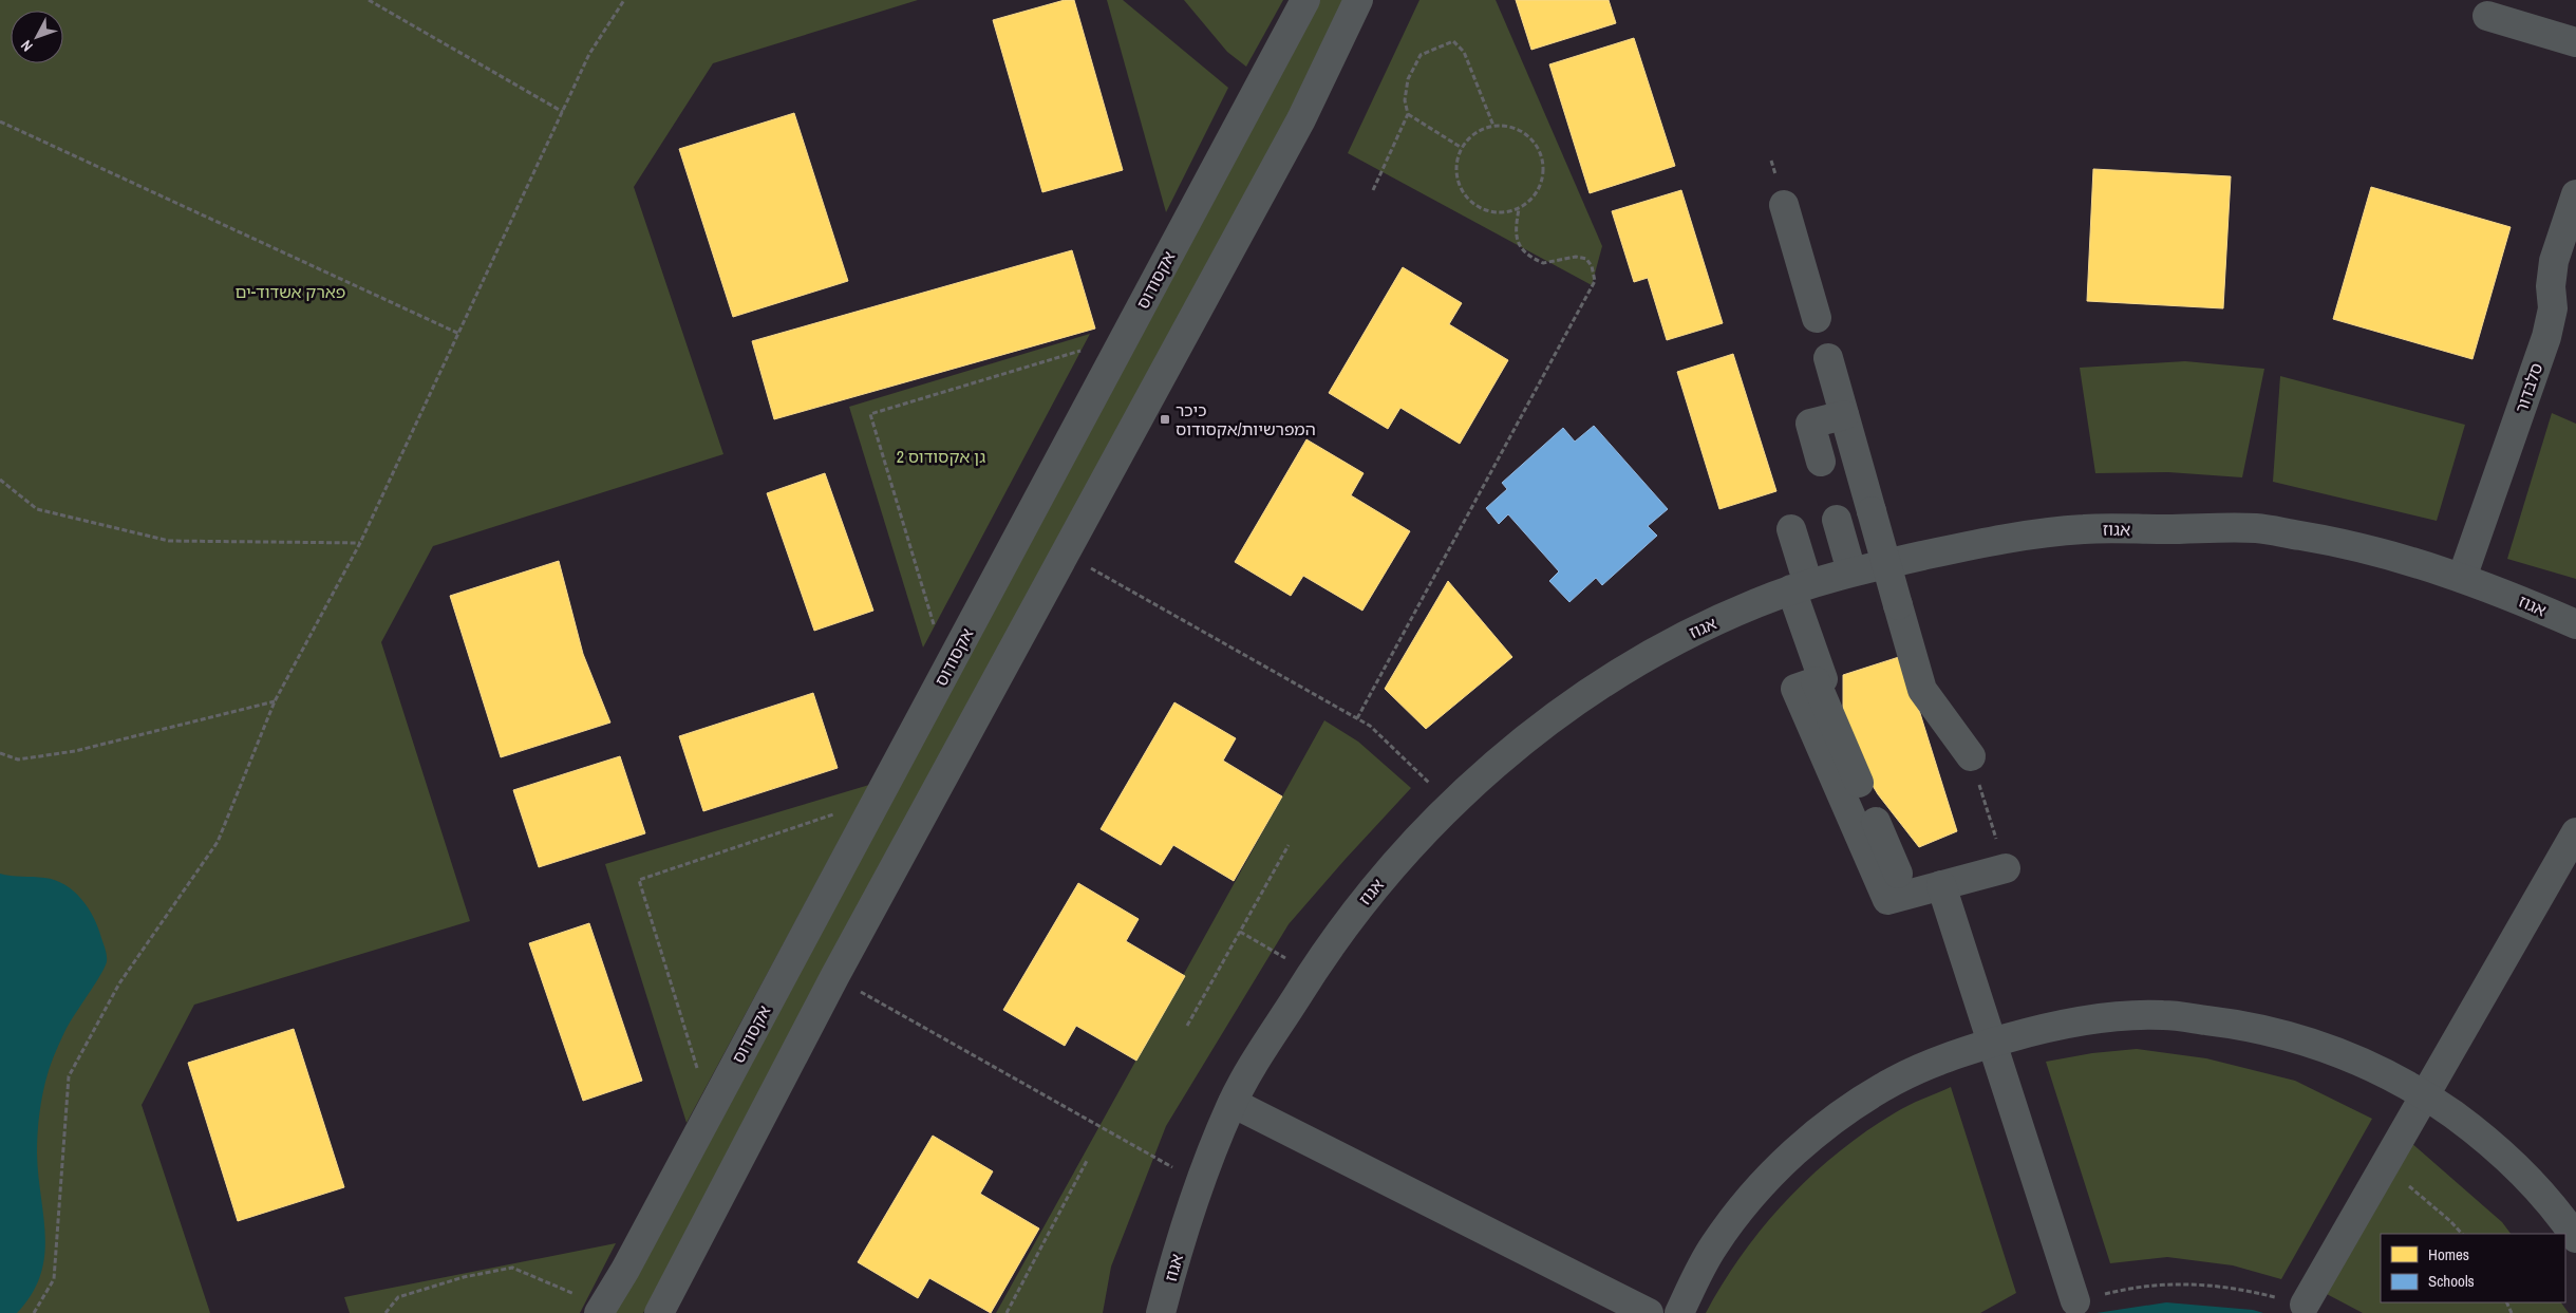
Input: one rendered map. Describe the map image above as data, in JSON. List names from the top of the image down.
{
  "streets": {
    "street": ["אקסודוס", "סלבדור", "אגוז"]
  },
  "crossings": [
    ["סלבדור", "אגוז"]
  ],
  "parks": ["פארק אשדוד-ים", "גן אקסודוס 2"],
  "places": {
    "transit": ["כיכר המפרשיות/אקסודוס"]
  },
  "legend": ["Homes", "Schools"],
  "north": "bottom left"
}
